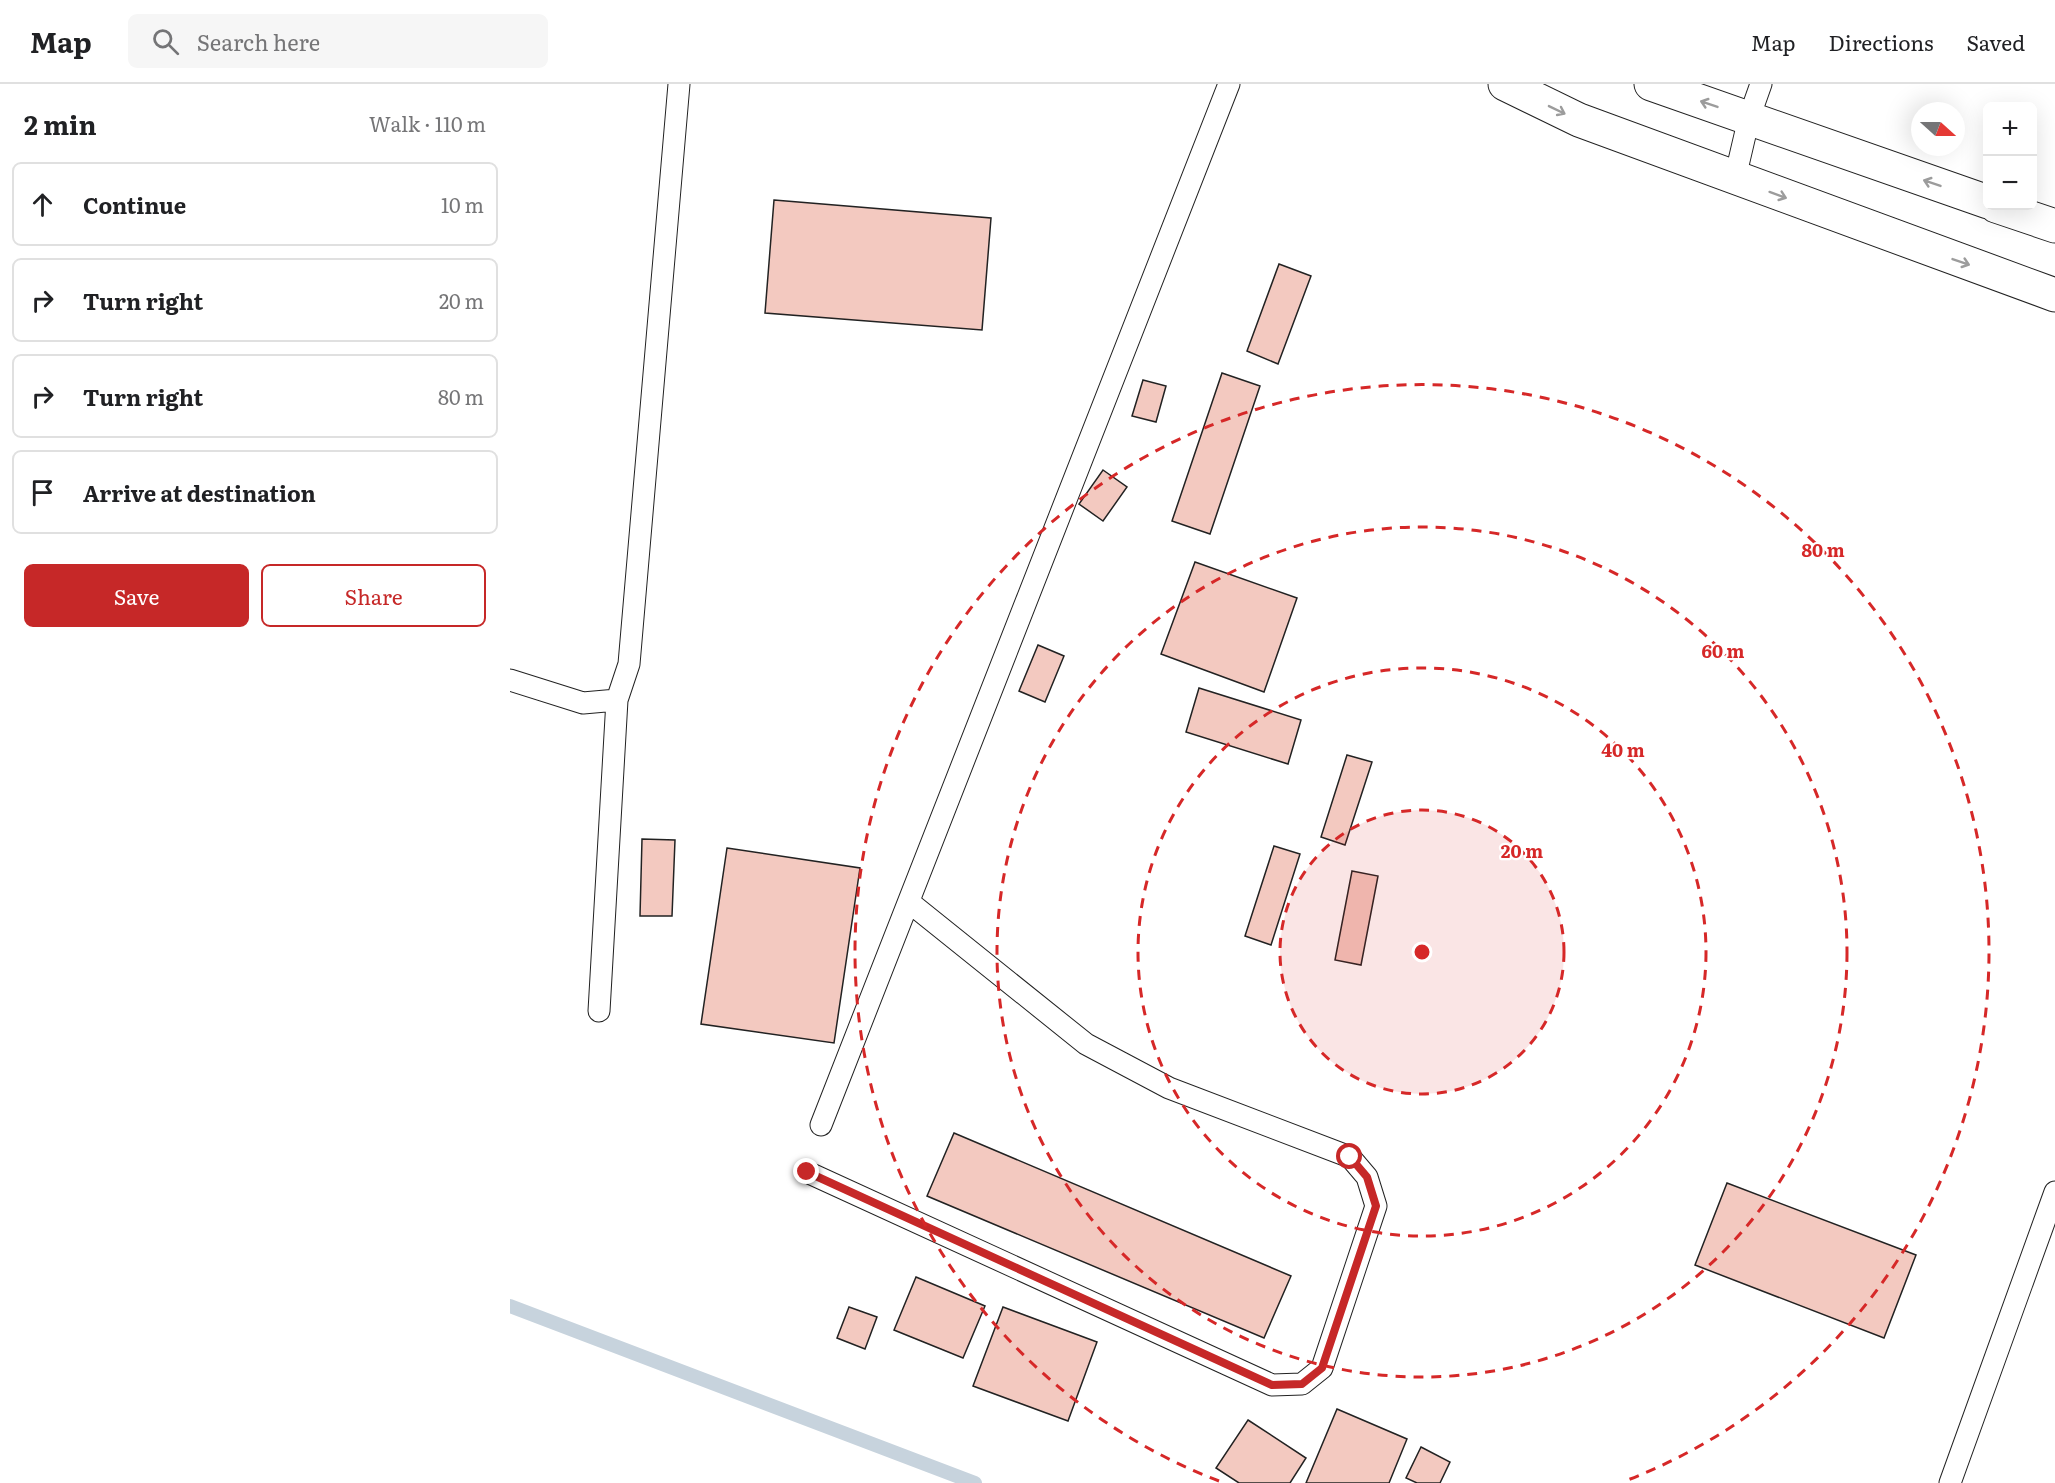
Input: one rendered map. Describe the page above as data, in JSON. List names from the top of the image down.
{
  "north": "right",
  "page": {
    "header": "Map",
    "search": "Search here",
    "nav": ["Map", "Directions", "Saved"],
    "heading": ["2 min", "Walk · 110 m"],
    "map_buttons": ["+", "−"],
    "list": [
      ["Continue", "10 m"],
      ["Turn right", "20 m"],
      ["Turn right", "80 m"],
      "Arrive at destination"
    ],
    "buttons": ["Save", "Share"]
  },
  "rings": [
    "80 m",
    "60 m",
    "40 m",
    "20 m"
  ]
}
